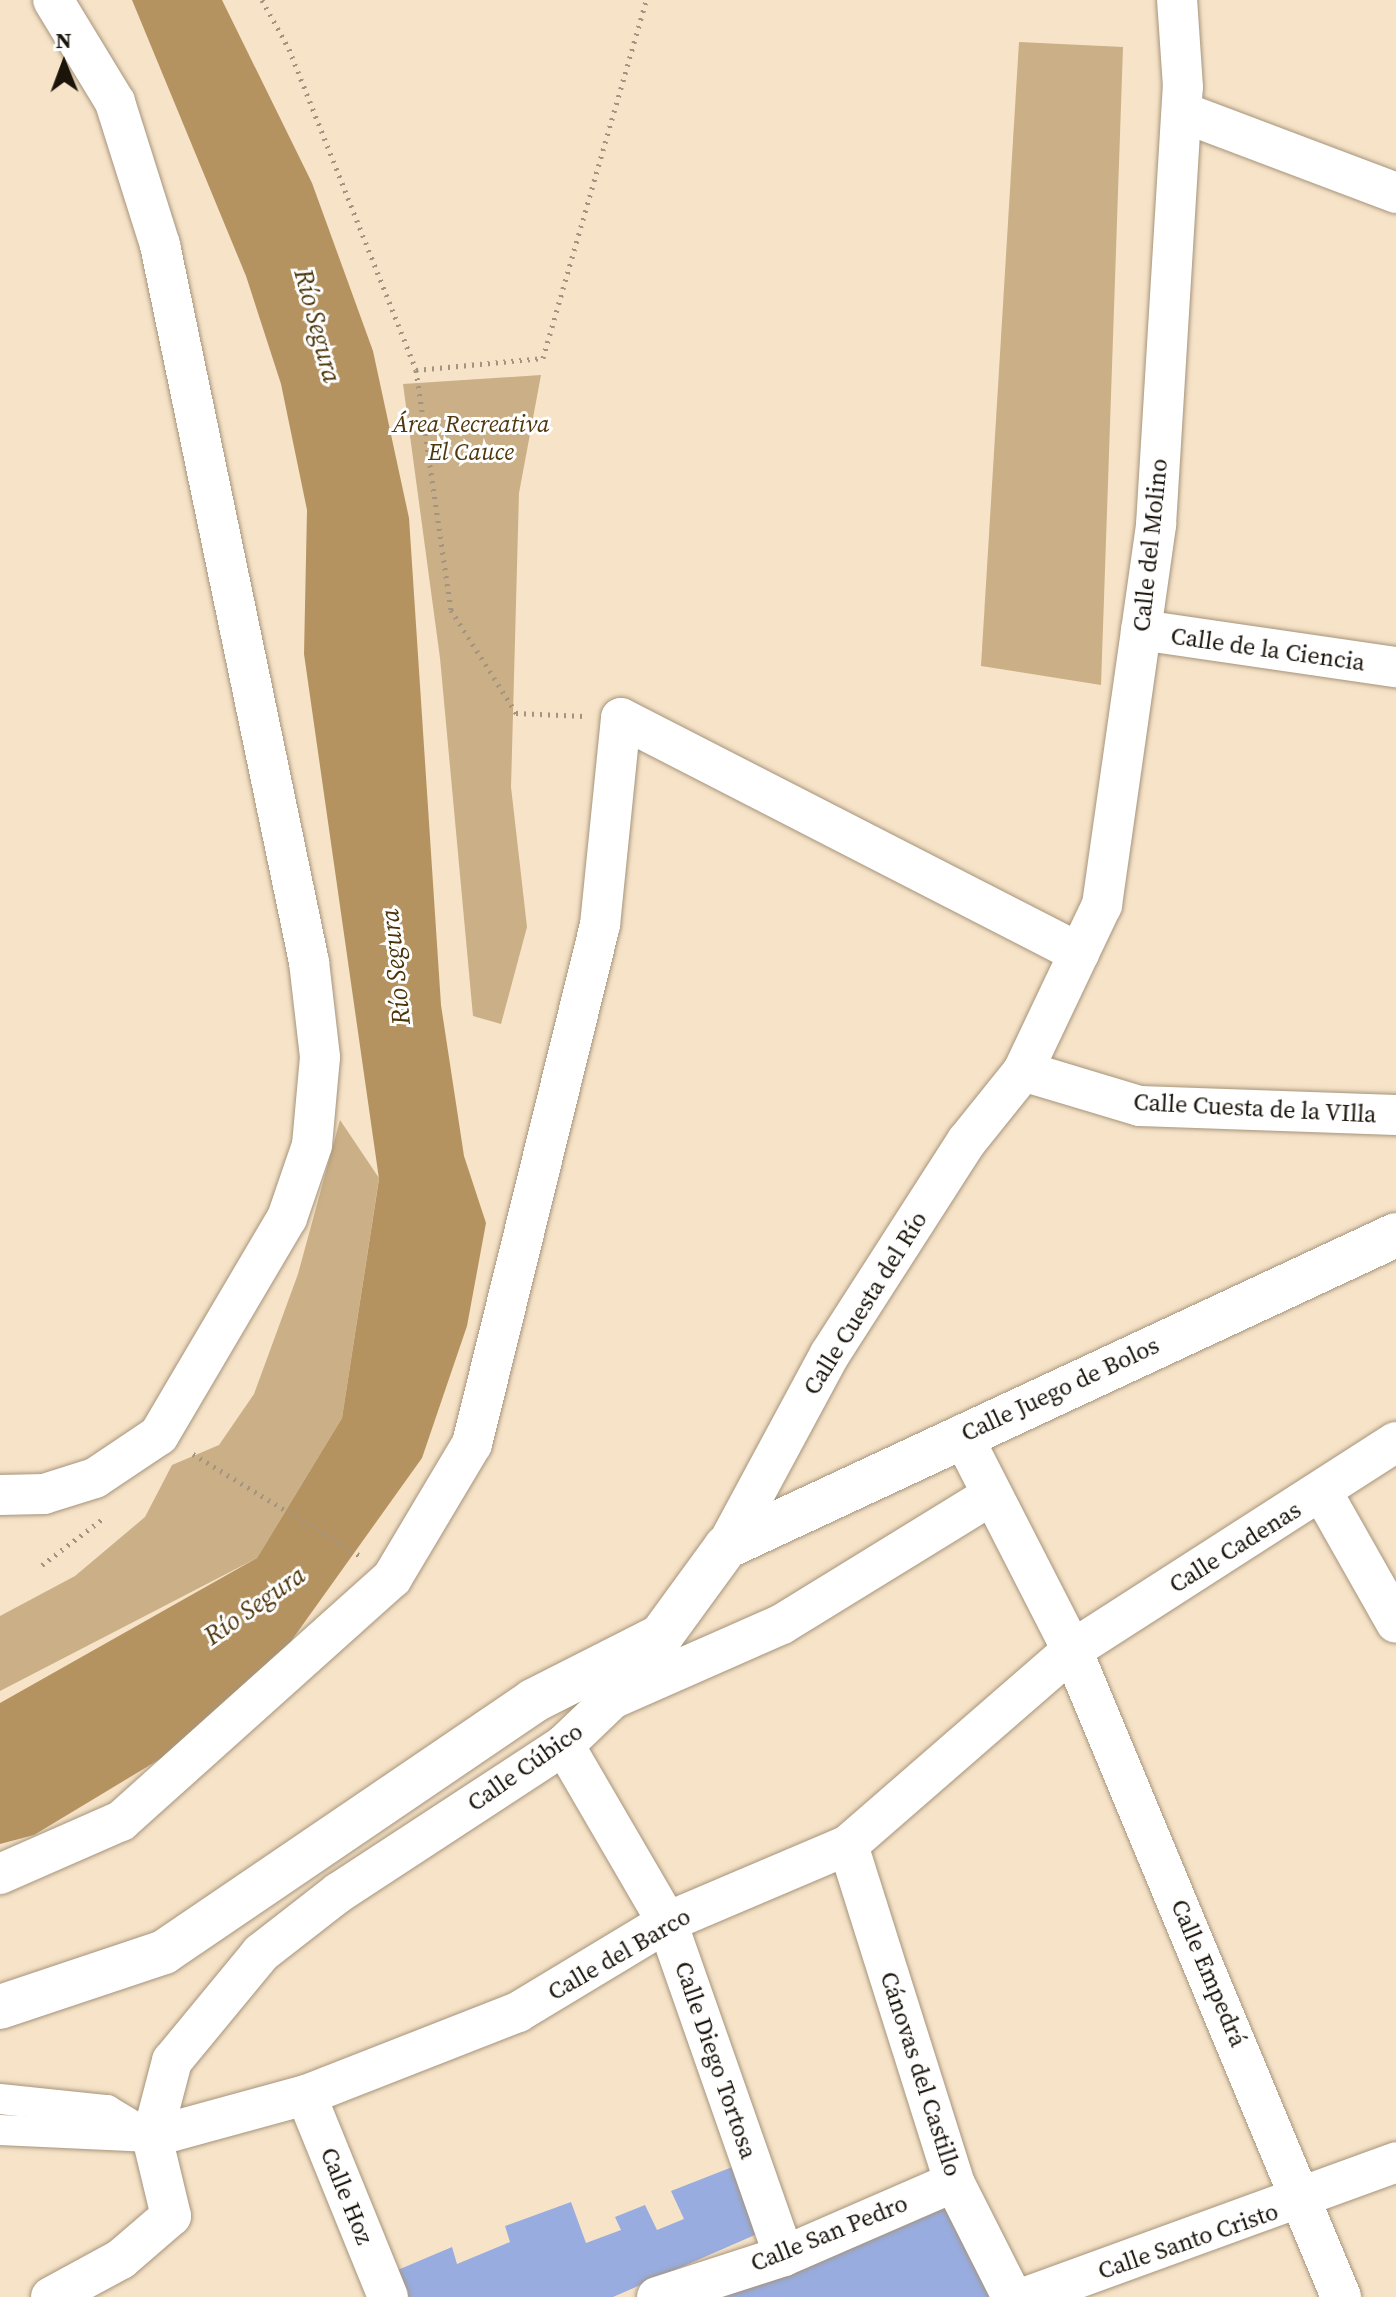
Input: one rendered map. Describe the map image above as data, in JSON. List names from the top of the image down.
{
  "streets": {
    "main road": ["Calle Juego de Bolos"],
    "street": [
      "Calle del Molino",
      "Calle de la Ciencia",
      "Calle Cuesta de la VIlla",
      "Calle Cuesta del Río",
      "Calle Cadenas",
      "Calle Cúbico",
      "Calle del Barco",
      "Calle Empedrá",
      "Calle Diego Tortosa",
      "Cánovas del Castillo",
      "Calle Hoz",
      "Calle San Pedro",
      "Calle Santo Cristo"
    ]
  },
  "crossings": [
    ["Calle del Molino", "Calle de la Ciencia"],
    ["Calle del Molino", "Calle Cuesta de la VIlla"],
    ["Calle del Molino", "Calle Cuesta del Río"],
    ["Calle Cuesta de la VIlla", "Calle Cuesta del Río"],
    ["Calle Cuesta del Río", "Calle Juego de Bolos"],
    ["Calle Juego de Bolos", "Calle Empedrá"],
    ["Calle Cadenas", "Calle del Barco"],
    ["Calle Cadenas", "Calle Empedrá"],
    ["Calle Cúbico", "Calle del Barco"],
    ["Calle Cúbico", "Calle Empedrá"],
    ["Calle Cúbico", "Calle Diego Tortosa"],
    ["Calle del Barco", "Calle Empedrá"],
    ["Calle del Barco", "Calle Diego Tortosa"],
    ["Calle del Barco", "Cánovas del Castillo"],
    ["Calle del Barco", "Calle Hoz"],
    ["Calle Empedrá", "Calle Santo Cristo"],
    ["Calle Diego Tortosa", "Calle San Pedro"],
    ["Cánovas del Castillo", "Calle San Pedro"]
  ],
  "water": ["Río Segura"],
  "parks": ["Área Recreativa El Cauce"],
  "north": "top"
}
